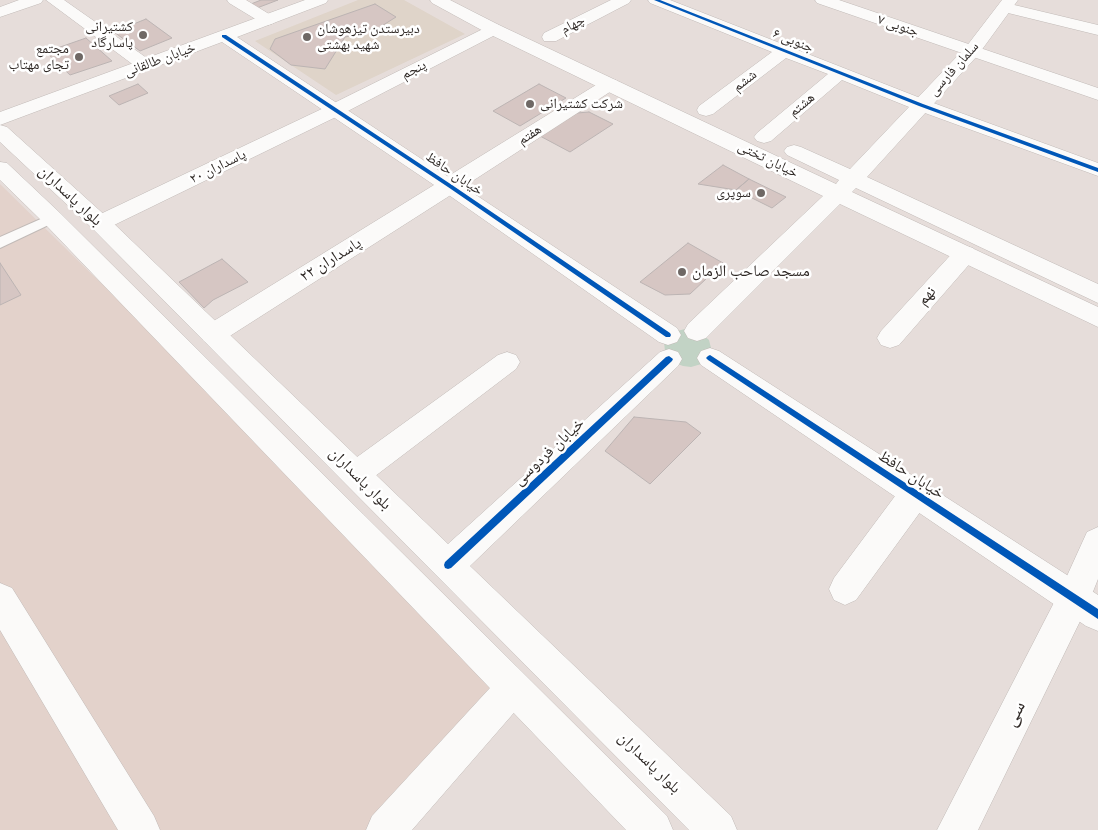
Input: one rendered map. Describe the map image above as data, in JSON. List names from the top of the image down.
{
  "streets": {
    "street": [
      "چهام",
      "۷ جنوبی",
      "۶ جنوبی",
      "خیابان طالقانی",
      "سلمان فارسی",
      "پنجم",
      "ششم",
      "هشتم",
      "هفتم",
      "خیابان تختی",
      "پاسداران ۲۰",
      "خیابان حافظ",
      "بلوار پاسداران",
      "پاسداران ۲۲",
      "نهم",
      "خیابان فردوسی",
      "سی"
    ]
  },
  "crossings": [
    ["چهام", "خیابان تختی"],
    ["۷ جنوبی", "سلمان فارسی"],
    ["۶ جنوبی", "سلمان فارسی"],
    ["۶ جنوبی", "ششم"],
    ["۶ جنوبی", "هشتم"],
    ["خیابان طالقانی", "خیابان حافظ"],
    ["سلمان فارسی", "خیابان تختی"],
    ["پنجم", "خیابان تختی"],
    ["پنجم", "پاسداران ۲۰"],
    ["پنجم", "خیابان حافظ"],
    ["ششم", "خیابان تختی"],
    ["هشتم", "خیابان تختی"],
    ["هفتم", "خیابان تختی"],
    ["هفتم", "خیابان حافظ"],
    ["هفتم", "پاسداران ۲۲"],
    ["خیابان تختی", "نهم"],
    ["پاسداران ۲۰", "خیابان حافظ"],
    ["پاسداران ۲۰", "بلوار پاسداران"],
    ["خیابان حافظ", "پاسداران ۲۲"],
    ["خیابان حافظ", "خیابان فردوسی"],
    ["خیابان حافظ", "سی"],
    ["بلوار پاسداران", "پاسداران ۲۲"],
    ["بلوار پاسداران", "خیابان فردوسی"]
  ],
  "places": [
    "کشتیرانی پاسارگاد",
    "دبیرستدن تیزهوشان شهید بهشتی",
    "مجتمع تجای مهتاب",
    "شرکت کشتیرانی",
    "سوپری",
    "مسجد صاحب الزمان"
  ]
}
